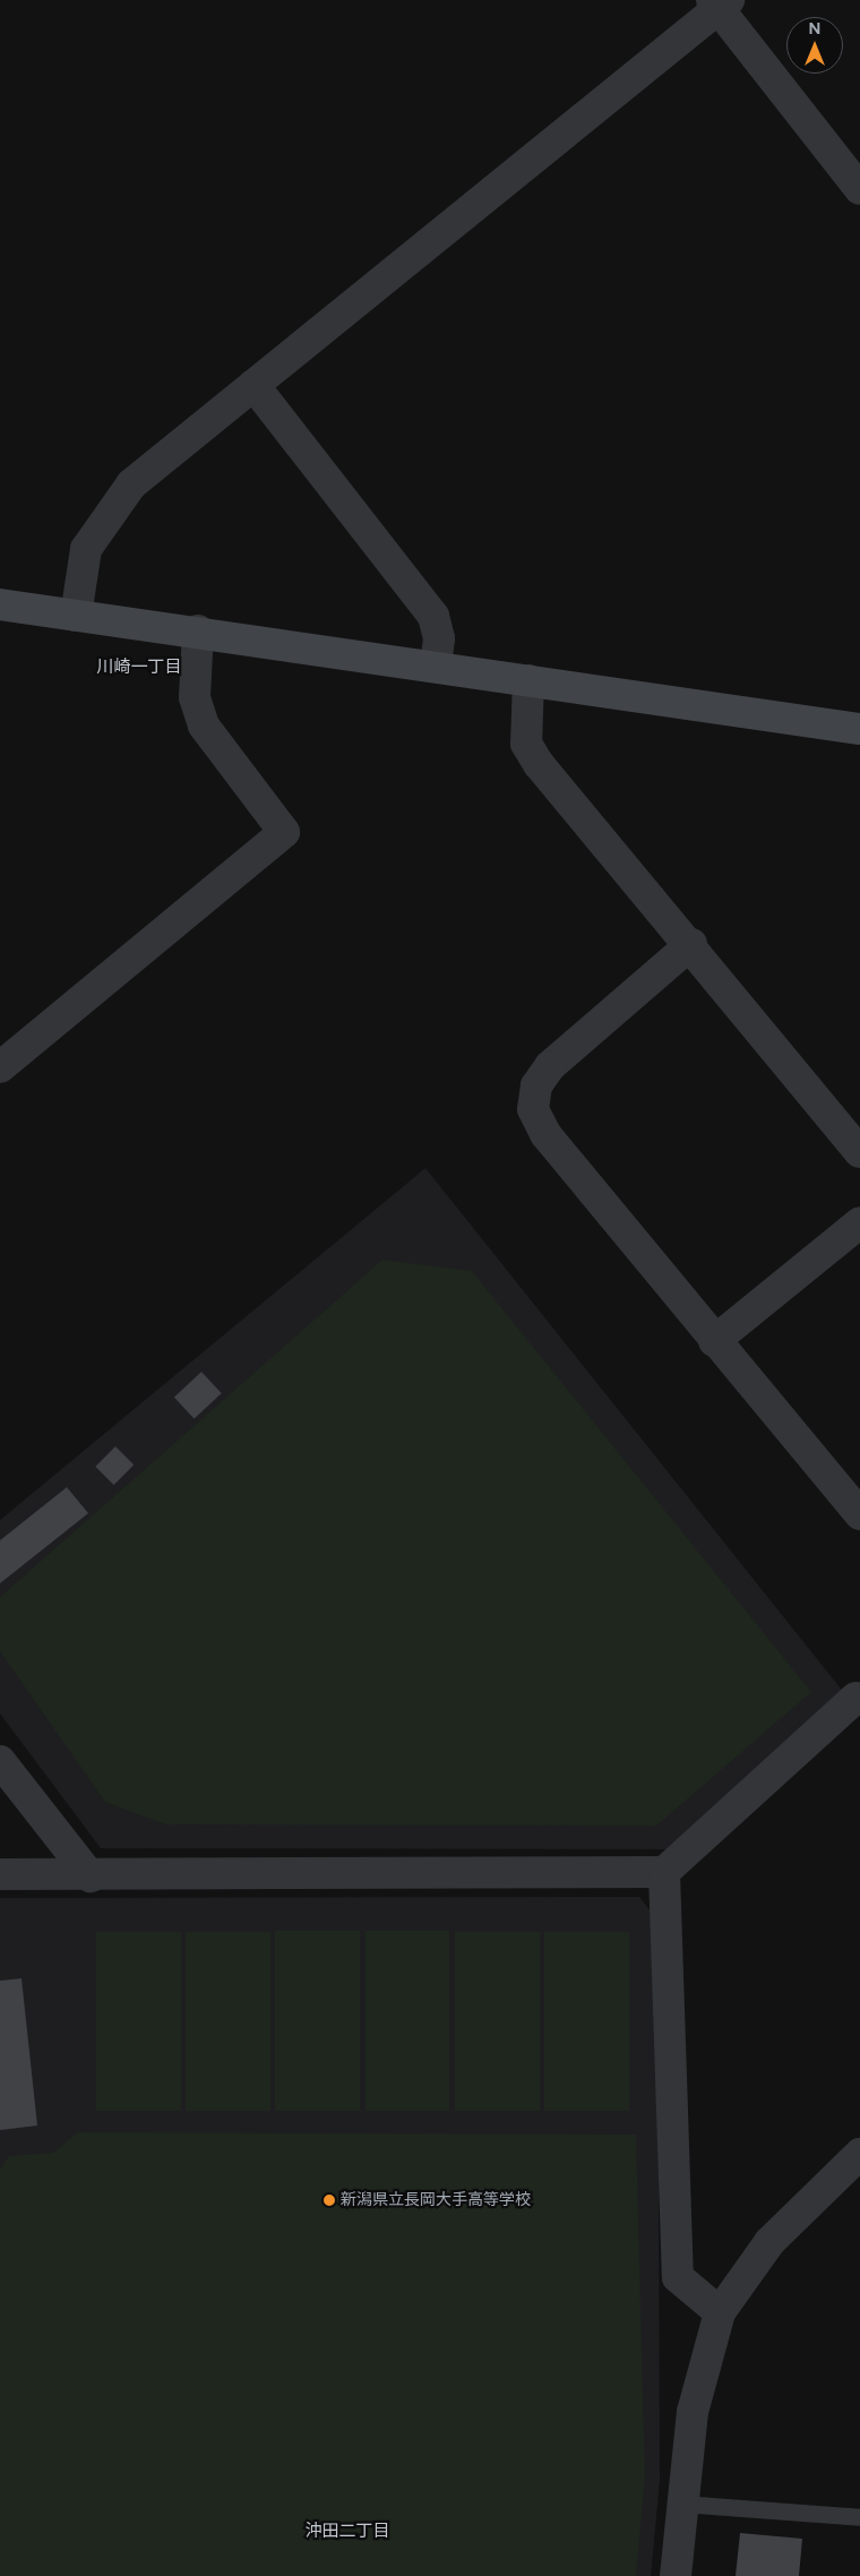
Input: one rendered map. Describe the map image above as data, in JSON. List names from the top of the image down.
{
  "districts": ["川崎一丁目", "沖田二丁目"],
  "places": ["新潟県立長岡大手高等学校"],
  "north": "top"
}
